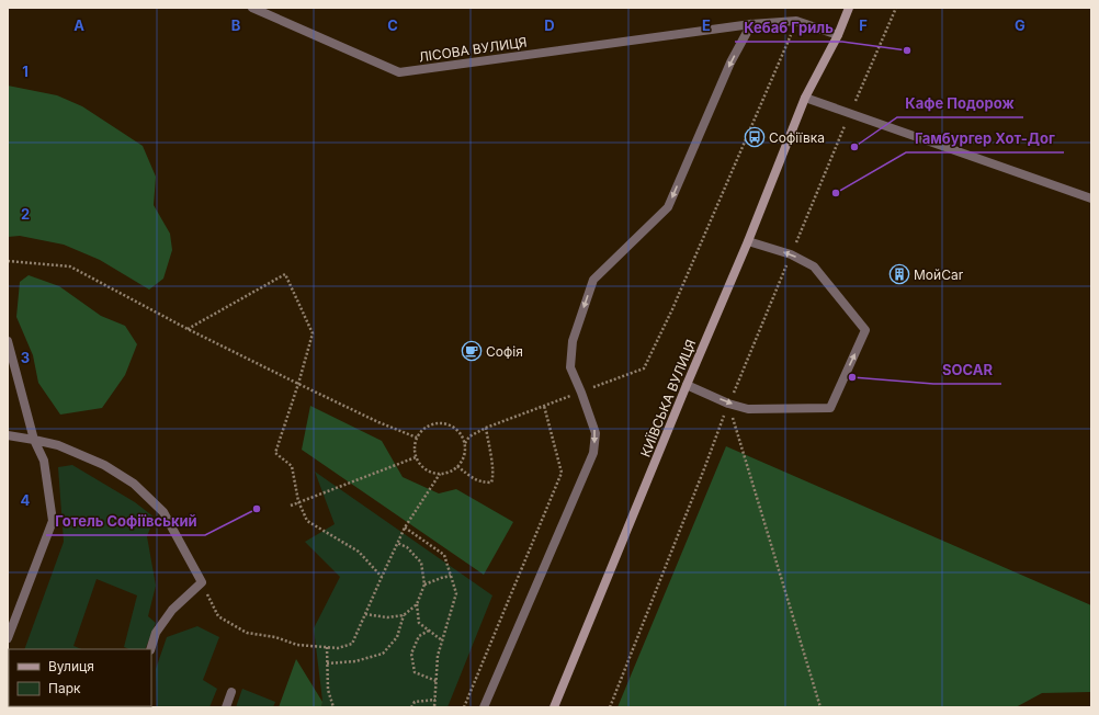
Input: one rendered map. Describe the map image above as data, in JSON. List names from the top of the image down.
{
  "streets": {
    "main road": ["КИЇВСЬКА ВУЛИЦЯ"],
    "street": ["ЛІСОВА ВУЛИЦЯ"]
  },
  "crossings": [
    ["ЛІСОВА ВУЛИЦЯ", "КИЇВСЬКА ВУЛИЦЯ"]
  ],
  "places": {
    "other": [
      "Кебаб Гриль",
      "Кафе Подорож",
      "Гамбургер Хот-Дог",
      "SOCAR",
      "Готель Софіївський"
    ],
    "bus stop": ["Софіївка"],
    "building": ["МойCar"],
    "cafe": ["Софія"]
  },
  "legend": ["Вулиця", "Парк"],
  "grid": {
    "columns": [
      "A",
      "B",
      "C",
      "D",
      "E",
      "F",
      "G"
    ],
    "rows": [
      "1",
      "2",
      "3",
      "4"
    ]
  }
}
